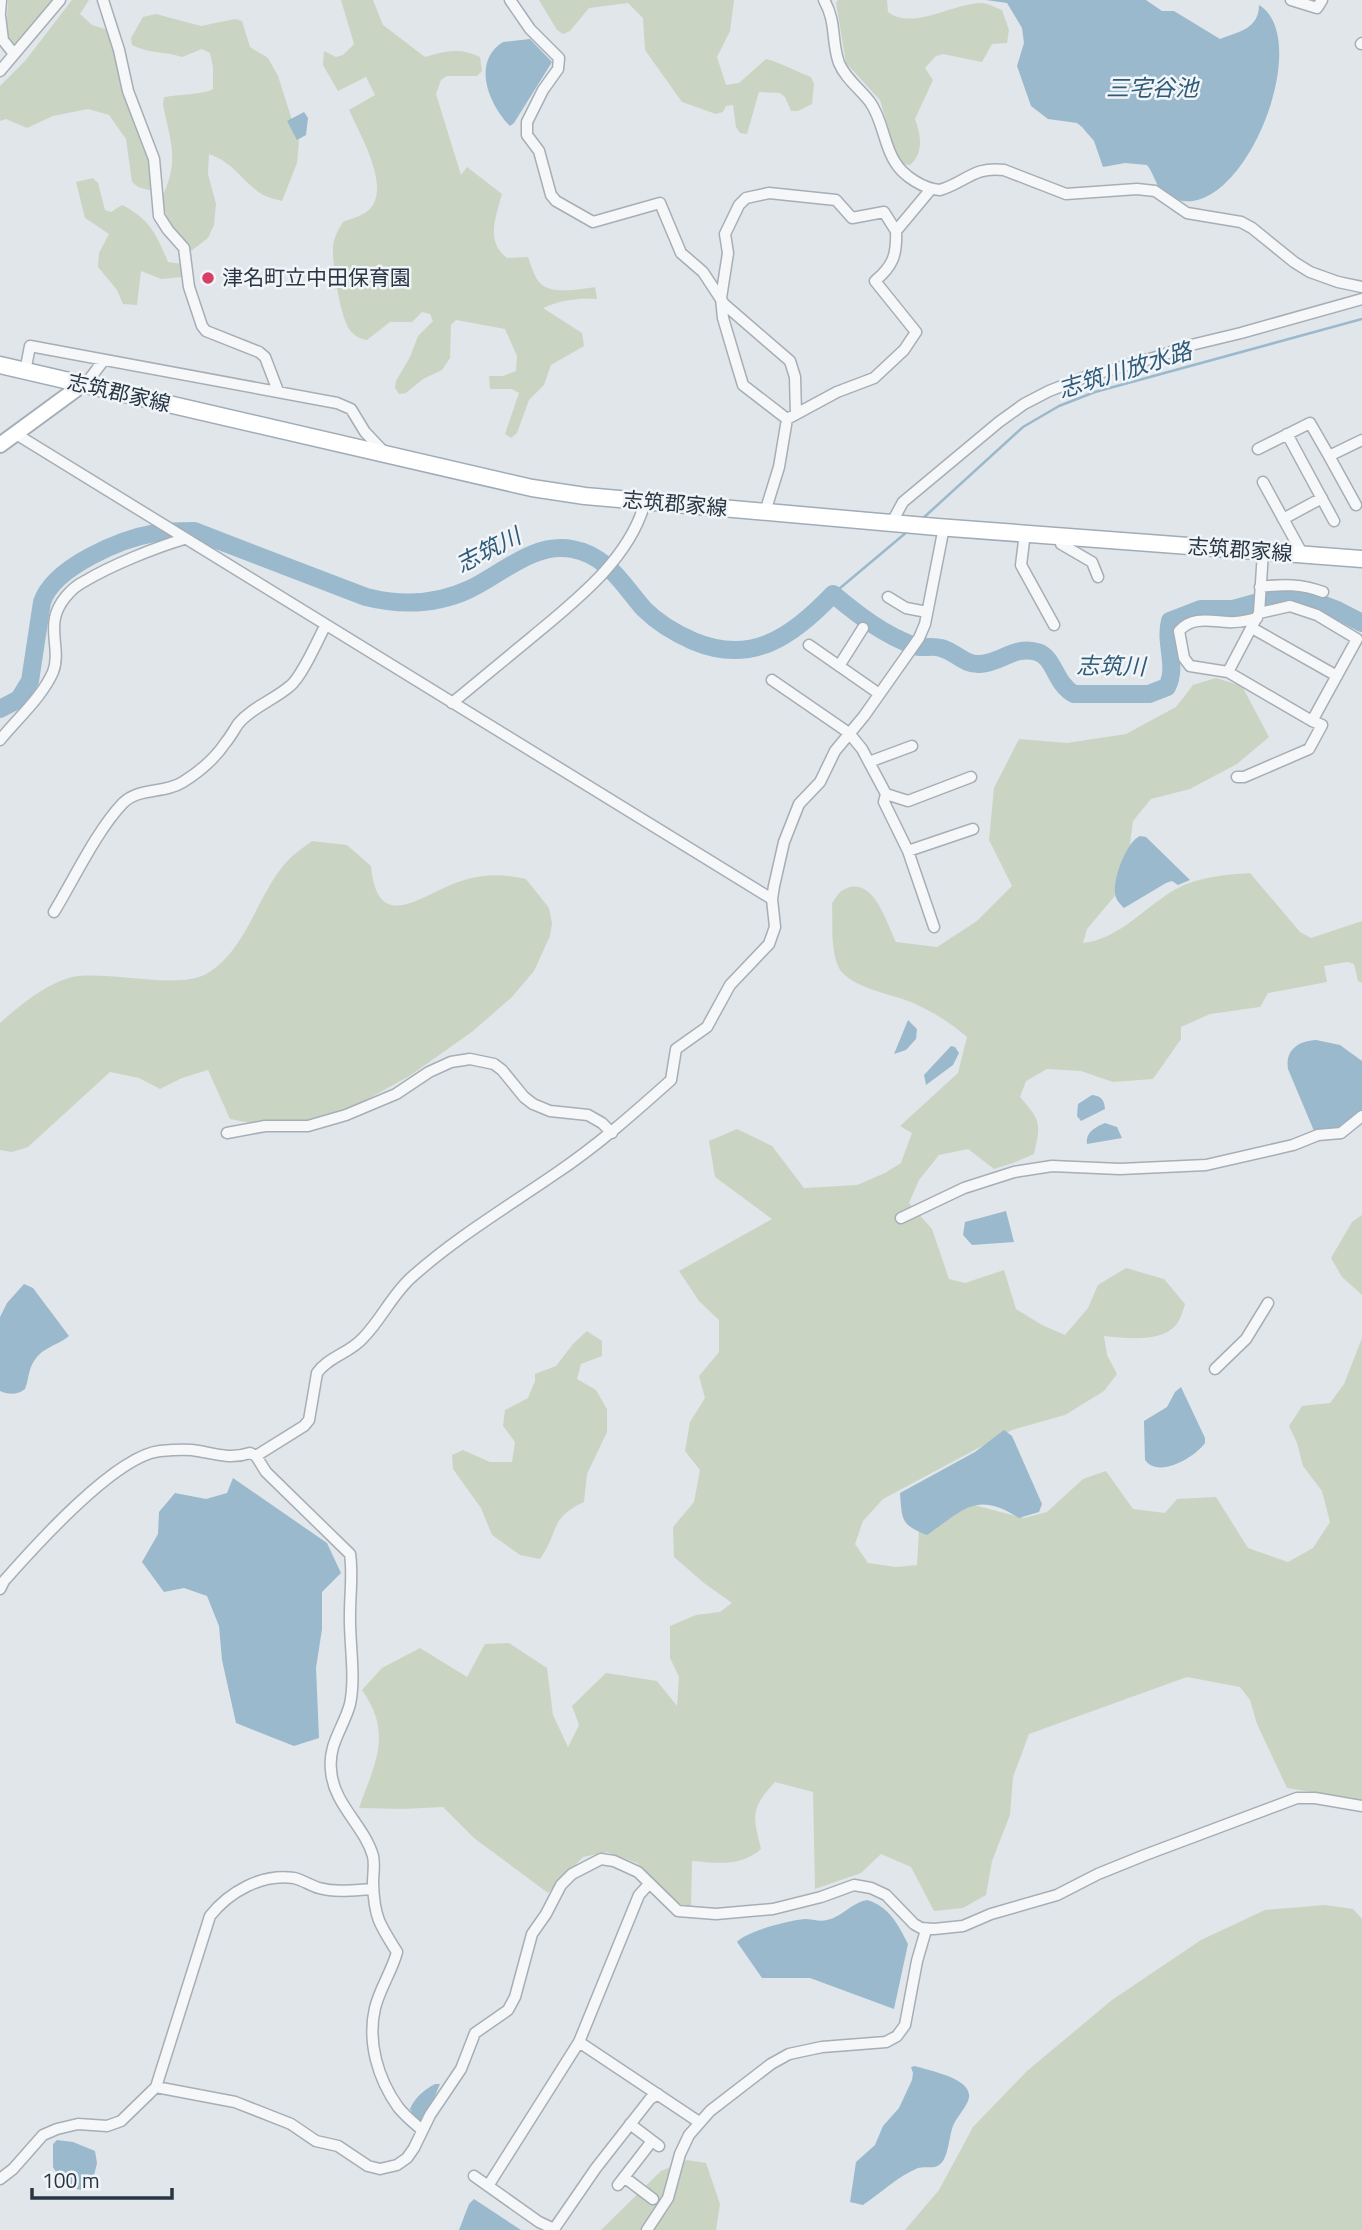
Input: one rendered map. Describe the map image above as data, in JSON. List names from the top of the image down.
{
  "streets": {
    "main road": ["志筑郡家線"]
  },
  "water": ["三宅谷池", "志筑川放水路", "志筑川"],
  "places": ["津名町立中田保育園"],
  "scale_bar": "100 m"
}
